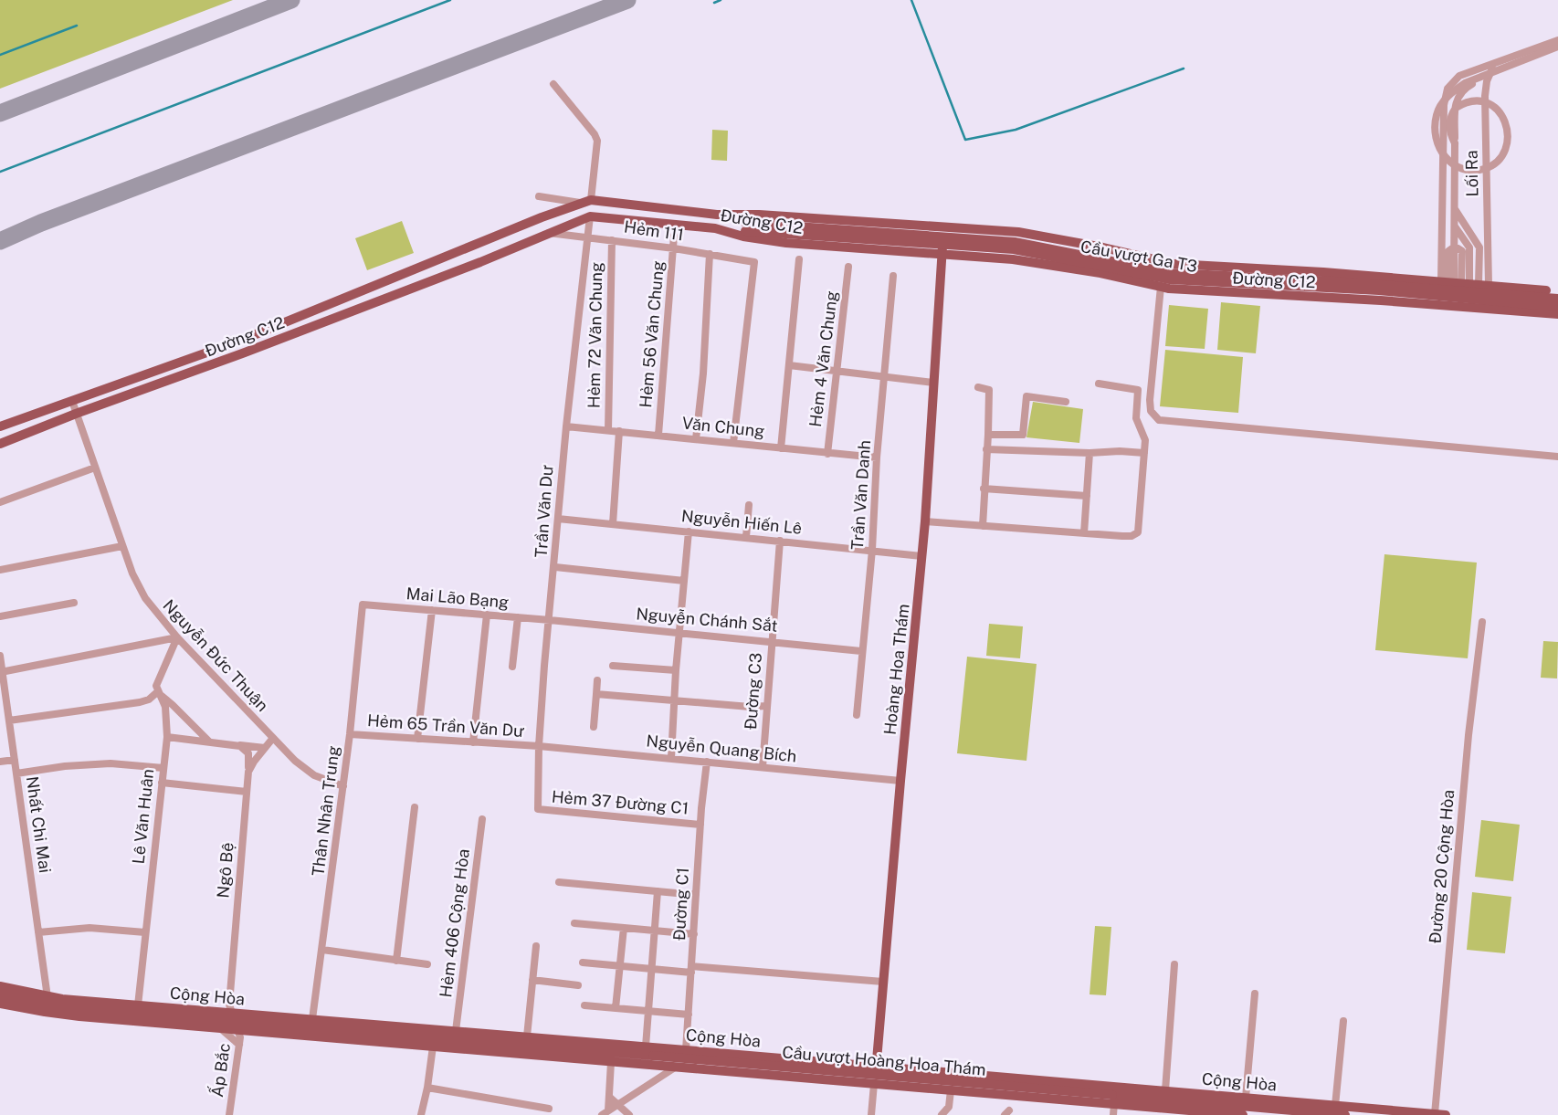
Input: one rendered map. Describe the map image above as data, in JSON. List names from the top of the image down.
{
  "streets": {
    "main road": [
      "Đường C12",
      "Cầu vượt Ga T3",
      "Hoàng Hoa Thám",
      "Cộng Hòa",
      "Cầu vượt Hoàng Hoa Thám"
    ],
    "street": [
      "Lối Ra",
      "Hẻm 111",
      "Hẻm 56 Văn Chung",
      "Hẻm 72 Văn Chung",
      "Hẻm 4 Văn Chung",
      "Văn Chung",
      "Trần Văn Danh",
      "Trần Văn Dư",
      "Nguyễn Hiến Lê",
      "Mai Lão Bạng",
      "Nguyễn Chánh Sắt",
      "Nguyễn Đức Thuận",
      "Đường C3",
      "Hẻm 65 Trần Văn Dư",
      "Nguyễn Quang Bích",
      "Hẻm 37 Đường C1",
      "Thân Nhân Trung",
      "Lê Văn Huân",
      "Nhất Chi Mai",
      "Đường 20 Cộng Hòa",
      "Ngô Bệ",
      "Đường C1",
      "Hẻm 406 Cộng Hòa",
      "Ấp Bắc"
    ]
  },
  "crossings": [
    ["Lối Ra", "Đường C12"],
    ["Đường C12", "Hẻm 111"],
    ["Đường C12", "Cầu vượt Ga T3"],
    ["Đường C12", "Trần Văn Dư"],
    ["Đường C12", "Nguyễn Đức Thuận"],
    ["Đường C12", "Hoàng Hoa Thám"],
    ["Hẻm 111", "Hẻm 56 Văn Chung"],
    ["Hẻm 111", "Hẻm 72 Văn Chung"],
    ["Hẻm 111", "Văn Chung"],
    ["Hẻm 111", "Trần Văn Dư"],
    ["Hẻm 56 Văn Chung", "Văn Chung"],
    ["Hẻm 72 Văn Chung", "Văn Chung"],
    ["Hẻm 4 Văn Chung", "Văn Chung"],
    ["Văn Chung", "Trần Văn Danh"],
    ["Văn Chung", "Trần Văn Dư"],
    ["Trần Văn Danh", "Nguyễn Hiến Lê"],
    ["Trần Văn Danh", "Nguyễn Chánh Sắt"],
    ["Trần Văn Dư", "Nguyễn Hiến Lê"],
    ["Trần Văn Dư", "Mai Lão Bạng"],
    ["Trần Văn Dư", "Nguyễn Chánh Sắt"],
    ["Trần Văn Dư", "Hẻm 65 Trần Văn Dư"],
    ["Trần Văn Dư", "Nguyễn Quang Bích"],
    ["Trần Văn Dư", "Hẻm 37 Đường C1"],
    ["Nguyễn Hiến Lê", "Hoàng Hoa Thám"],
    ["Nguyễn Hiến Lê", "Đường C3"],
    ["Mai Lão Bạng", "Nguyễn Chánh Sắt"],
    ["Mai Lão Bạng", "Thân Nhân Trung"],
    ["Nguyễn Chánh Sắt", "Đường C3"],
    ["Nguyễn Đức Thuận", "Thân Nhân Trung"],
    ["Nguyễn Đức Thuận", "Lê Văn Huân"],
    ["Nguyễn Đức Thuận", "Ngô Bệ"],
    ["Hoàng Hoa Thám", "Nguyễn Quang Bích"],
    ["Hoàng Hoa Thám", "Cộng Hòa"],
    ["Đường C3", "Nguyễn Quang Bích"],
    ["Hẻm 65 Trần Văn Dư", "Nguyễn Quang Bích"],
    ["Hẻm 65 Trần Văn Dư", "Thân Nhân Trung"],
    ["Nguyễn Quang Bích", "Đường C1"],
    ["Hẻm 37 Đường C1", "Đường C1"],
    ["Thân Nhân Trung", "Cộng Hòa"],
    ["Lê Văn Huân", "Cộng Hòa"],
    ["Nhất Chi Mai", "Cộng Hòa"],
    ["Đường 20 Cộng Hòa", "Cộng Hòa"],
    ["Ngô Bệ", "Cộng Hòa"],
    ["Ngô Bệ", "Ấp Bắc"],
    ["Đường C1", "Cộng Hòa"],
    ["Hẻm 406 Cộng Hòa", "Cộng Hòa"],
    ["Cộng Hòa", "Cầu vượt Hoàng Hoa Thám"],
    ["Cộng Hòa", "Ấp Bắc"]
  ]
}
